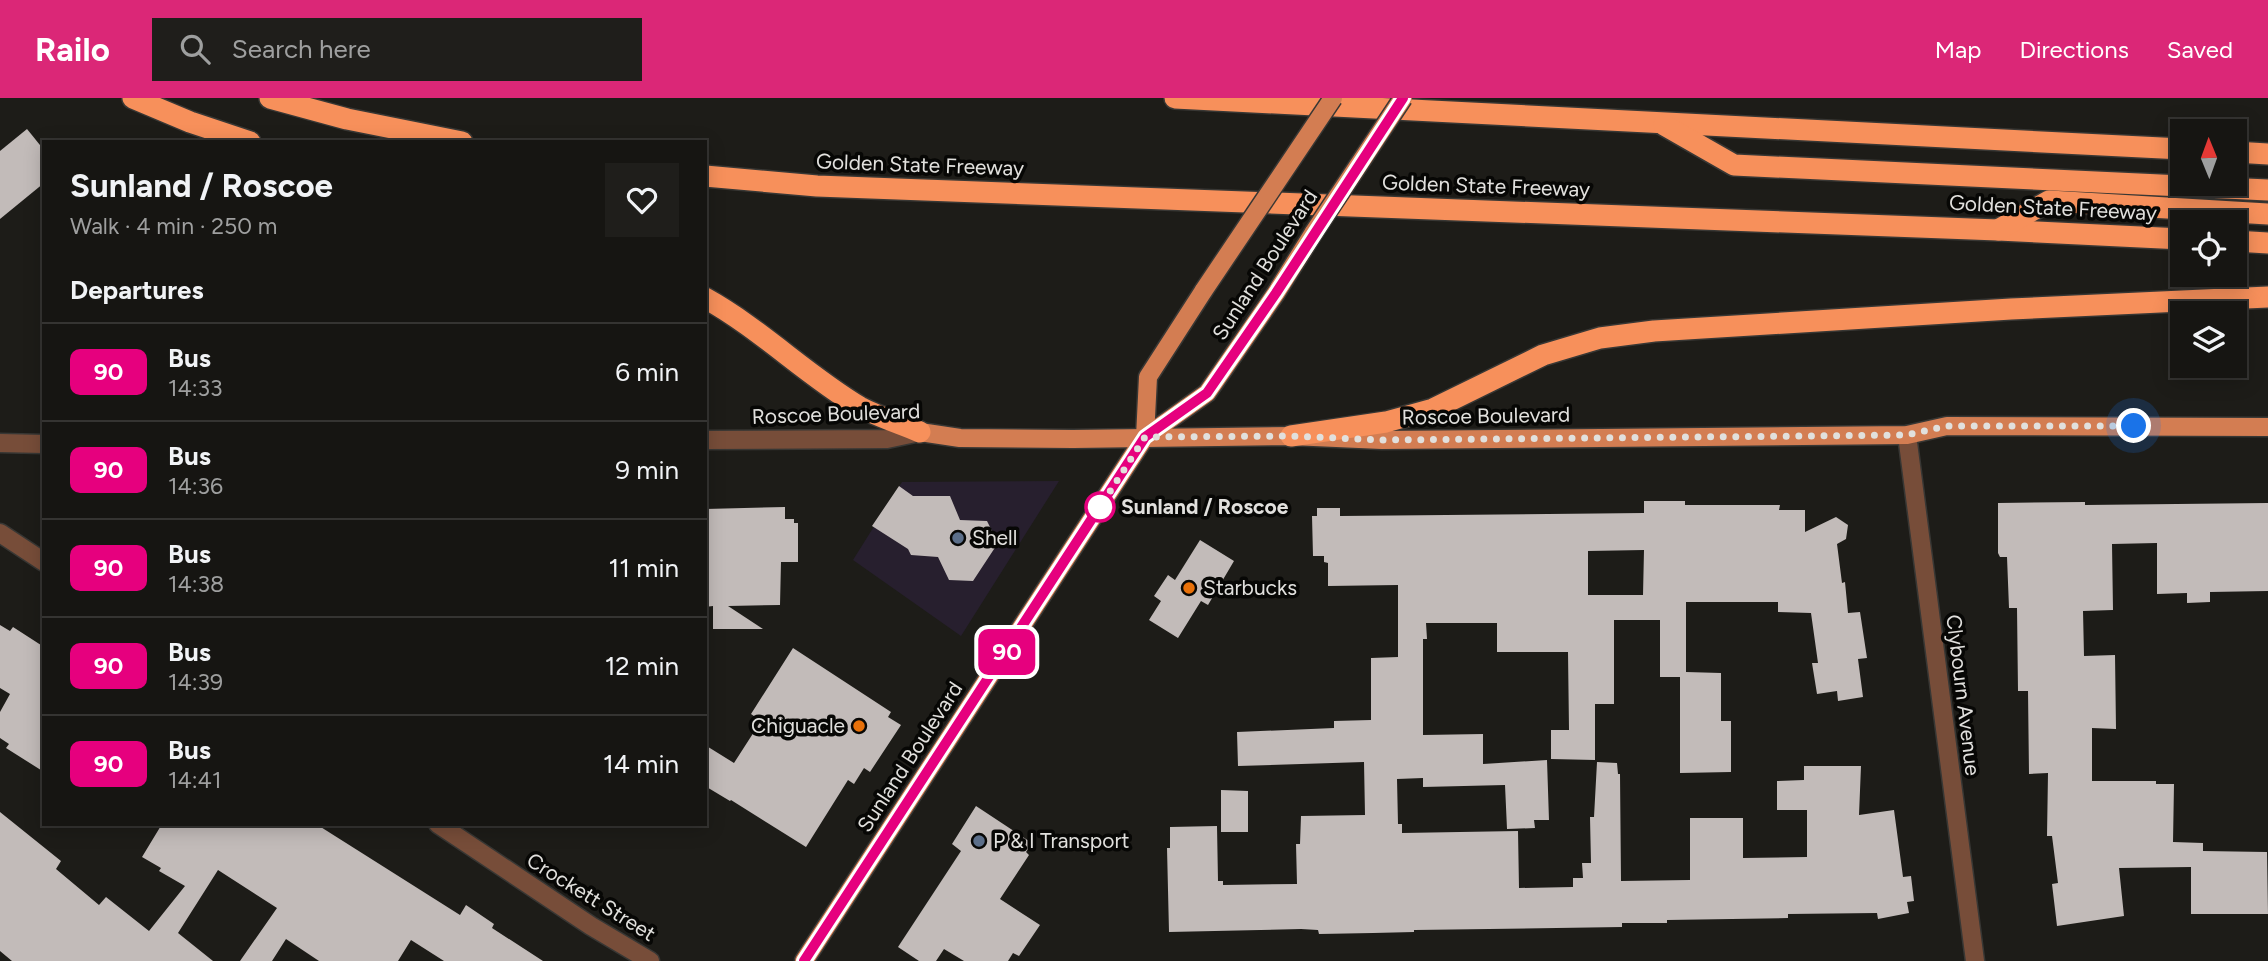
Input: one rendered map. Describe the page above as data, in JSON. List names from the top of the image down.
{
  "streets": {
    "highway": ["Golden State Freeway"],
    "main road": ["Sunland Boulevard", "Roscoe Boulevard"],
    "street": ["Clybourn Avenue", "Crockett Street"]
  },
  "crossings": [
    ["Sunland Boulevard", "Roscoe Boulevard"],
    ["Roscoe Boulevard", "Clybourn Avenue"]
  ],
  "places": [
    "Sunland / Roscoe",
    "Shell",
    "Starbucks",
    "Chiguacle",
    "P & I Transport"
  ],
  "lines": ["bus line 90"],
  "north": "top",
  "page": {
    "header": "Railo",
    "search": "Search here",
    "nav": ["Map", "Directions", "Saved"],
    "on_map": "90",
    "heading": [
      ["Sunland / Roscoe", "Walk · 4 min · 250 m"],
      "Departures"
    ],
    "list": [
      {
        "mark": "90",
        "name": "Bus",
        "note": "14:33",
        "value": "6 min"
      },
      {
        "mark": "90",
        "name": "Bus",
        "note": "14:36",
        "value": "9 min"
      },
      {
        "mark": "90",
        "name": "Bus",
        "note": "14:38",
        "value": "11 min"
      },
      {
        "mark": "90",
        "name": "Bus",
        "note": "14:39",
        "value": "12 min"
      },
      {
        "mark": "90",
        "name": "Bus",
        "note": "14:41",
        "value": "14 min"
      }
    ]
  }
}
